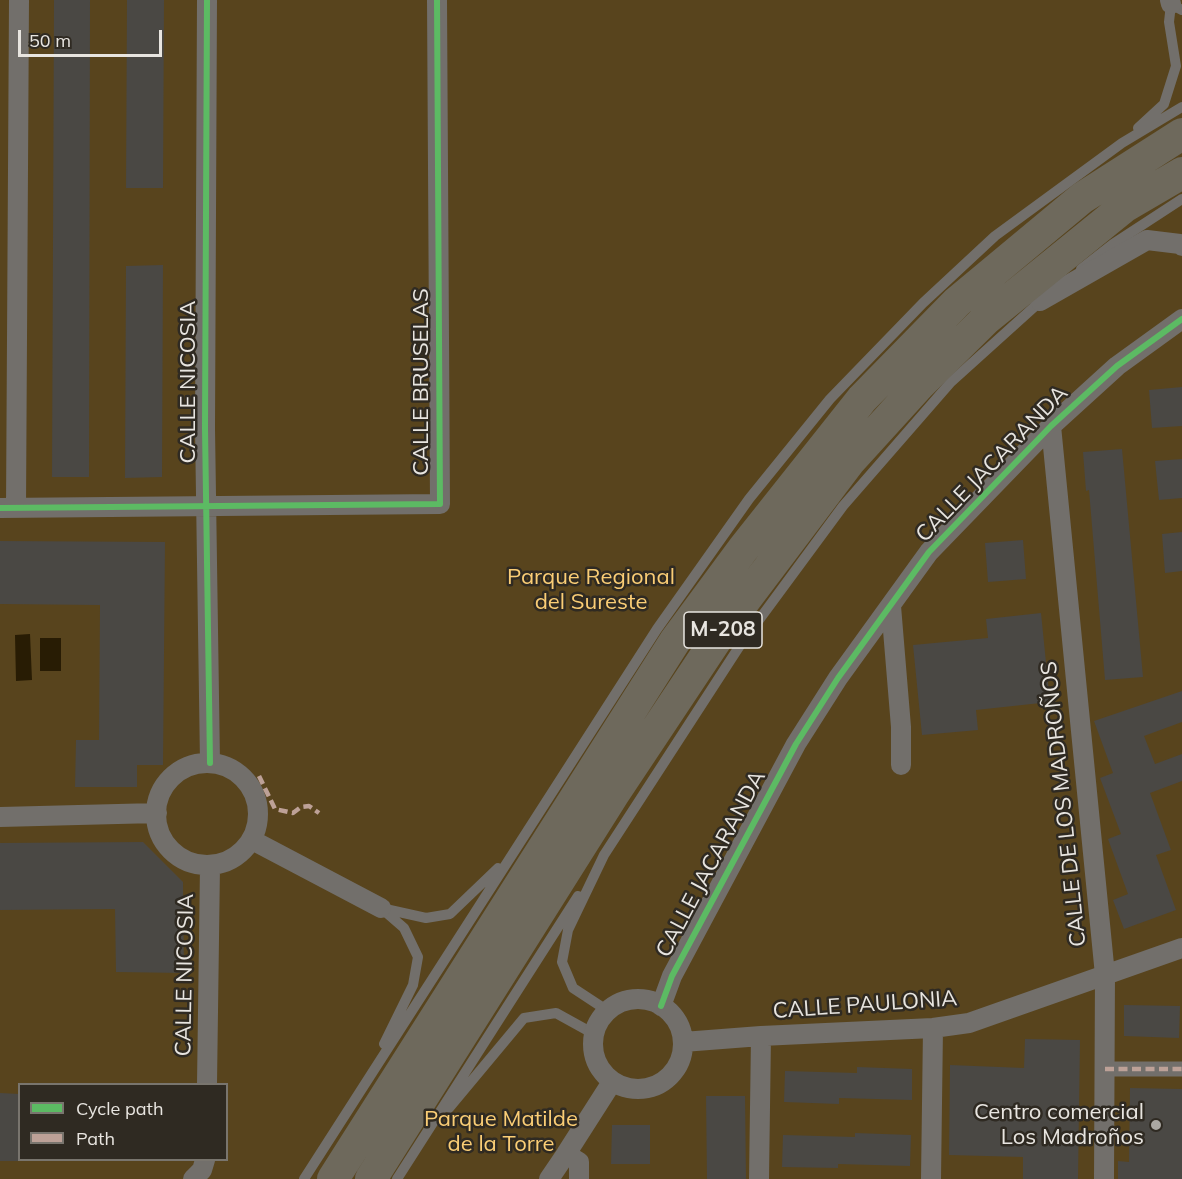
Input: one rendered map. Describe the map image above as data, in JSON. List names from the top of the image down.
{
  "streets": {
    "main road": ["M-208"],
    "street": [
      "CALLE NICOSIA",
      "CALLE BRUSELAS",
      "CALLE JACARANDA",
      "CALLE DE LOS MADROÑOS",
      "CALLE PAULONIA"
    ]
  },
  "crossings": [
    ["CALLE NICOSIA", "CALLE BRUSELAS"],
    ["CALLE JACARANDA", "CALLE DE LOS MADROÑOS"],
    ["CALLE JACARANDA", "CALLE PAULONIA"],
    ["CALLE DE LOS MADROÑOS", "CALLE PAULONIA"]
  ],
  "parks": ["Parque Regional del Sureste", "Parque Matilde de la Torre"],
  "places": ["Centro comercial Los Madroños"],
  "legend": ["Cycle path", "Path"],
  "scale_bar": "50 m"
}
